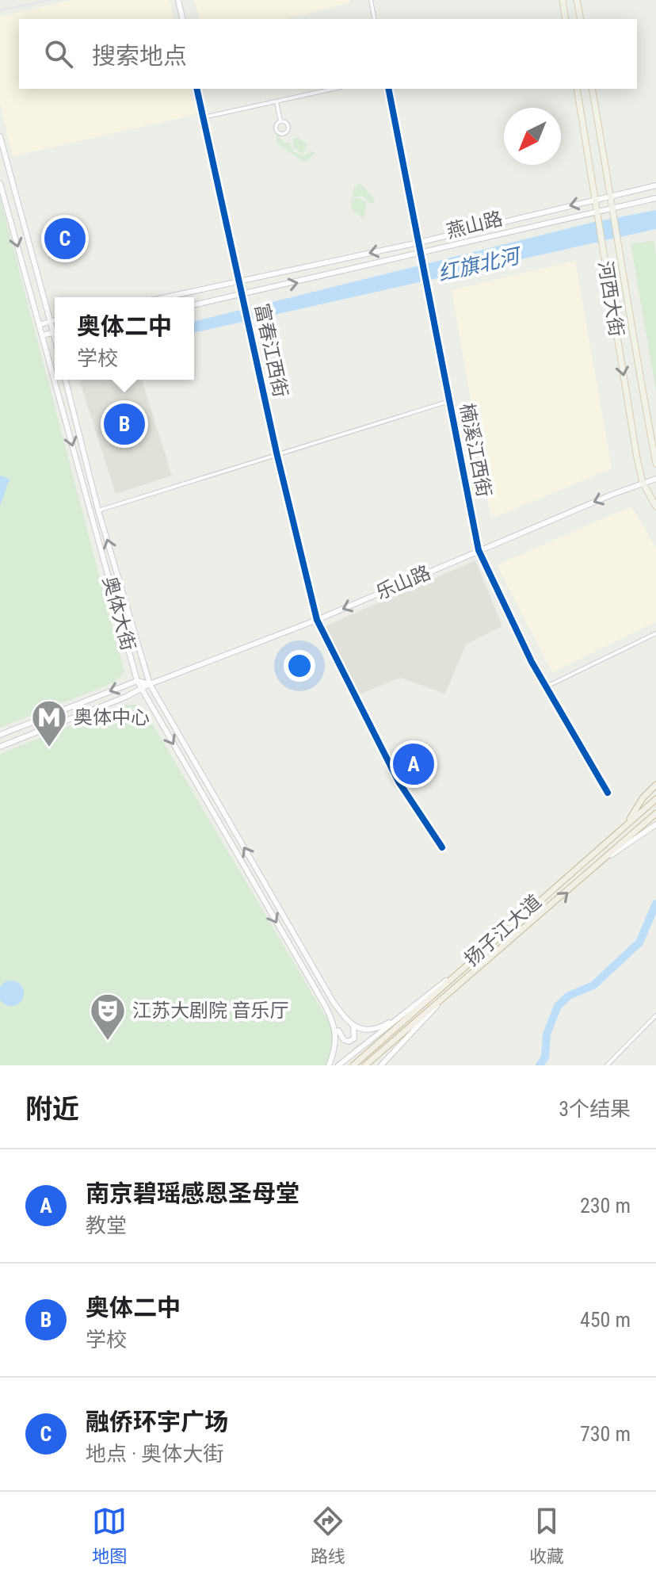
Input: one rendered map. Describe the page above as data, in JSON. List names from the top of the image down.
{
  "streets": {
    "highway": ["扬子江大道"],
    "main road": [
      "燕山路",
      "河西大街",
      "富春江西街",
      "乐山路",
      "奥体大街"
    ],
    "street": ["楠溪江西街"]
  },
  "crossings": [
    ["燕山路", "河西大街"],
    ["燕山路", "富春江西街"],
    ["燕山路", "楠溪江西街"],
    ["河西大街", "乐山路"],
    ["富春江西街", "乐山路"],
    ["楠溪江西街", "乐山路"],
    ["乐山路", "奥体大街"]
  ],
  "one_way": ["乐山路"],
  "water": ["红旗北河"],
  "places": {
    "metro station": ["奥体中心"],
    "theatre": ["江苏大剧院 音乐厅"]
  },
  "north": "bottom left",
  "page": {
    "search": "搜索地点",
    "pins": ["C", "B", "A"],
    "popup": ["奥体二中", "学校"],
    "heading": ["附近", "3个结果"],
    "list": [
      {
        "mark": "A",
        "name": "南京碧瑶感恩圣母堂",
        "note": "教堂",
        "value": "230 m"
      },
      {
        "mark": "B",
        "name": "奥体二中",
        "note": "学校",
        "value": "450 m"
      },
      {
        "mark": "C",
        "name": "融侨环宇广场",
        "note": "地点 · 奥体大街",
        "value": "730 m"
      }
    ],
    "nav": ["地图", "路线", "收藏"]
  }
}
